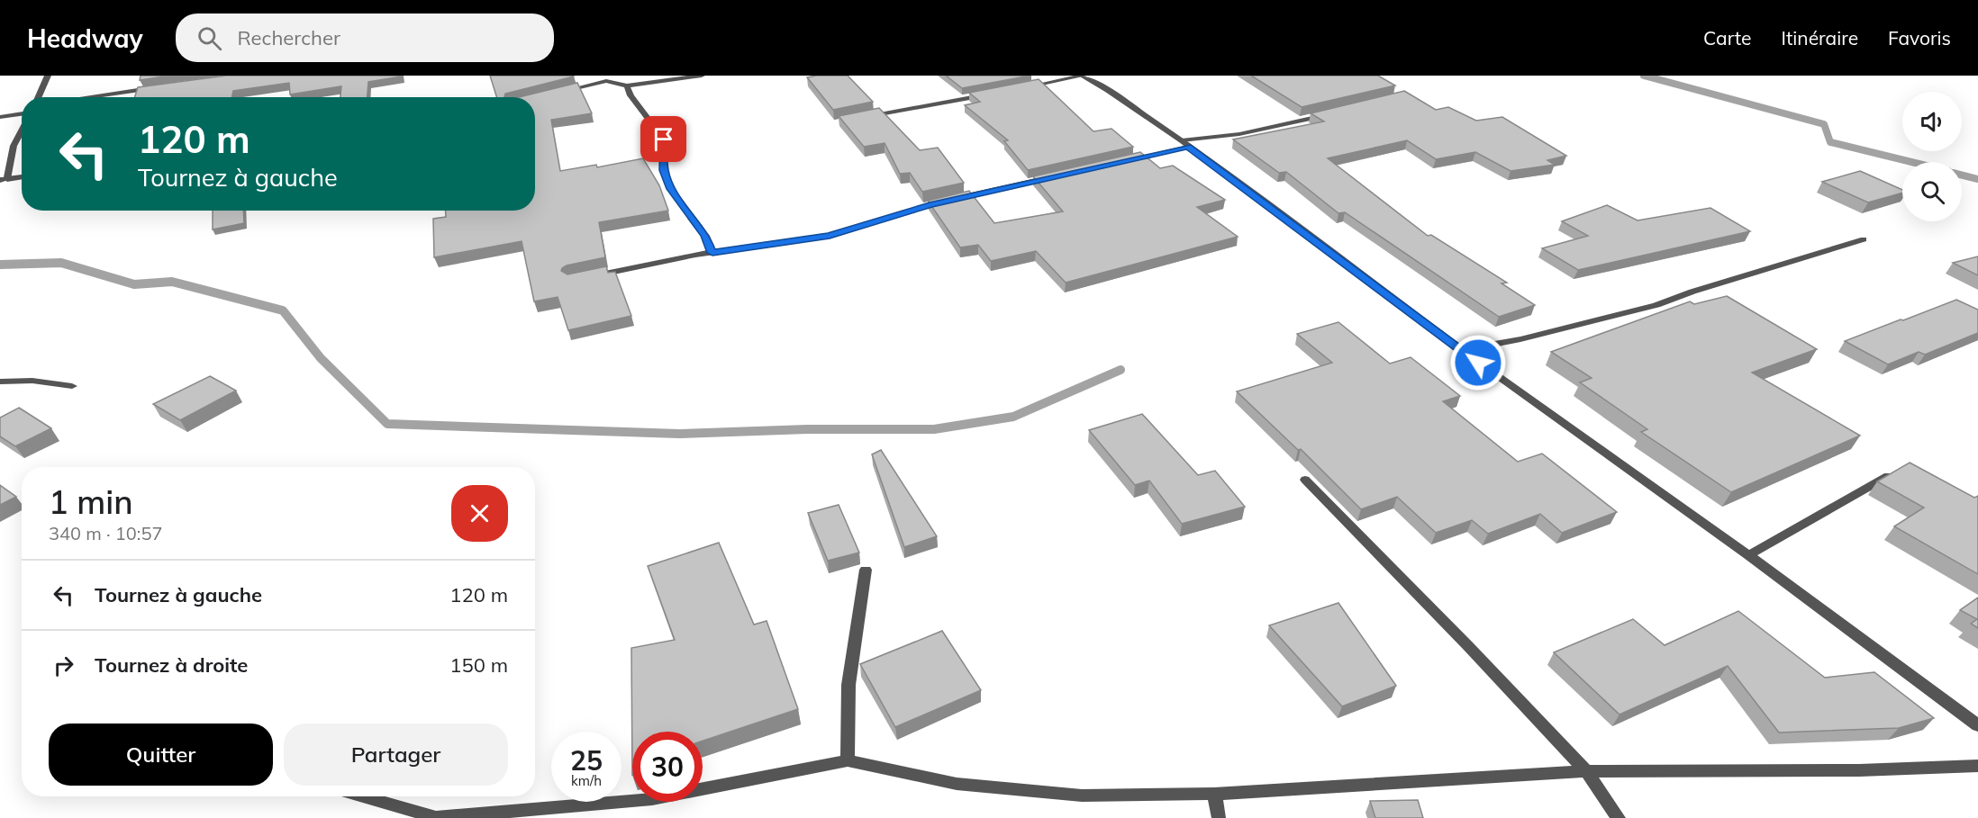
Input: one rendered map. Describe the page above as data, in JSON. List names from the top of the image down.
{
  "page": {
    "header": "Headway",
    "search": "Rechercher",
    "nav": ["Carte", "Itinéraire", "Favoris"],
    "turn": ["120 m", "Tournez à gauche"],
    "heading": ["1 min", "340 m · 10:57"],
    "list": [
      {
        "name": "Tournez à gauche",
        "value": "120 m"
      },
      {
        "name": "Tournez à droite",
        "value": "150 m"
      }
    ],
    "buttons": ["Quitter", "Partager"],
    "speed": "25 km/h",
    "limit": "30"
  }
}
